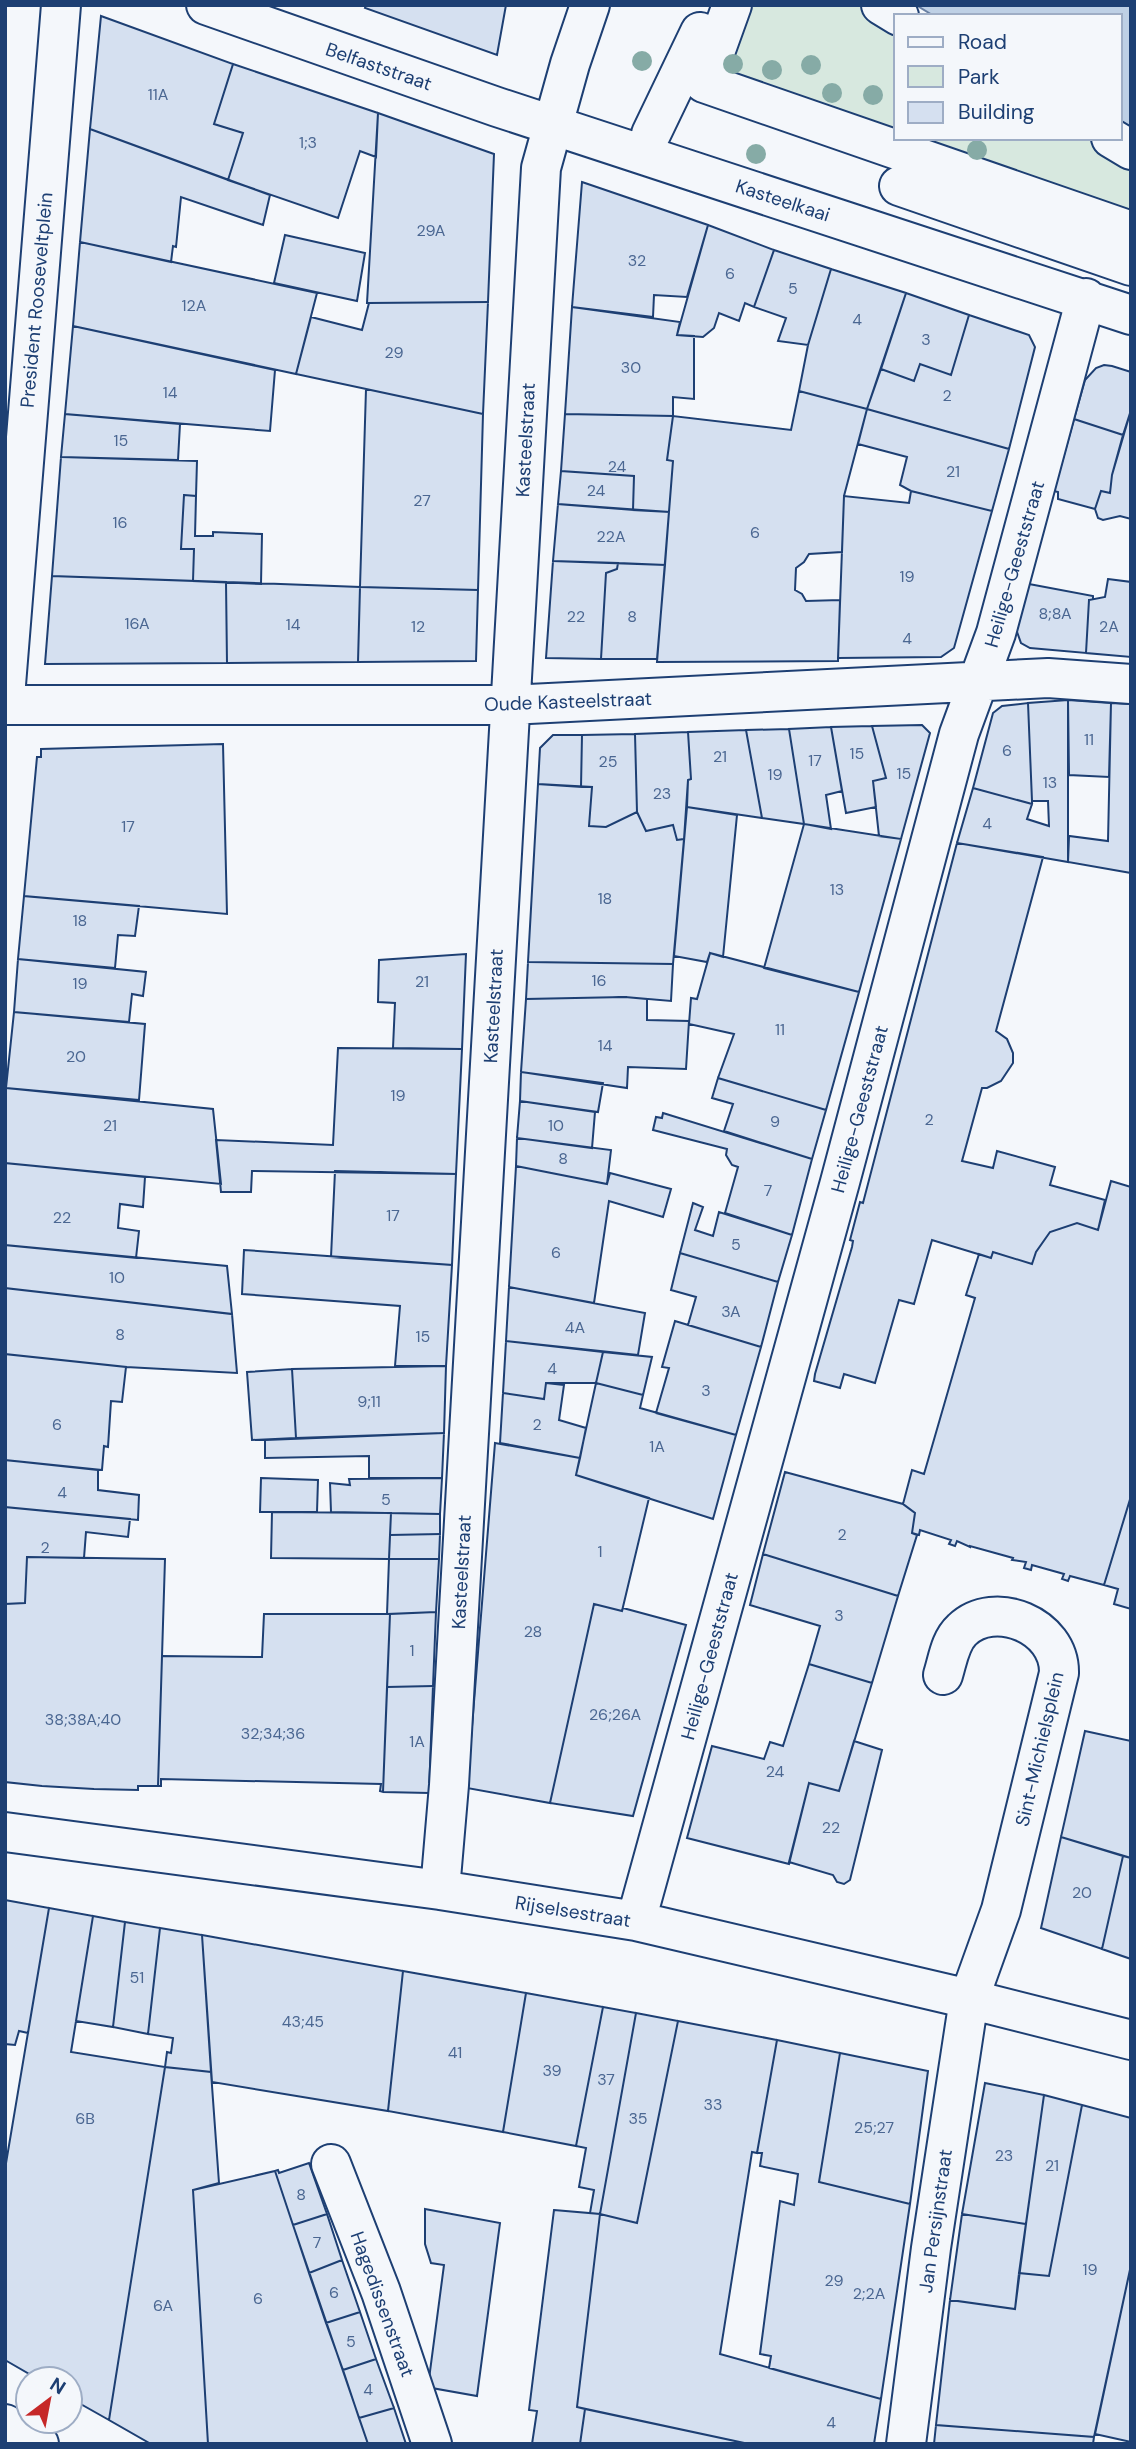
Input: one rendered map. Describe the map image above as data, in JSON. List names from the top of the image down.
{
  "streets": {
    "street": [
      "Belfaststraat",
      "Kasteelkaai",
      "President Rooseveltplein",
      "Kasteelstraat",
      "Heilige-Geeststraat",
      "Oude Kasteelstraat",
      "Sint-Michielsplein",
      "Rijselsestraat",
      "Jan Persijnstraat",
      "Hagedissenstraat"
    ]
  },
  "crossings": [
    ["Belfaststraat", "Kasteelkaai"],
    ["Belfaststraat", "Kasteelstraat"],
    ["Kasteelkaai", "Kasteelstraat"],
    ["Kasteelkaai", "Heilige-Geeststraat"],
    ["Kasteelstraat", "Oude Kasteelstraat"],
    ["Kasteelstraat", "Rijselsestraat"],
    ["Heilige-Geeststraat", "Oude Kasteelstraat"],
    ["Heilige-Geeststraat", "Rijselsestraat"],
    ["Sint-Michielsplein", "Rijselsestraat"],
    ["Sint-Michielsplein", "Jan Persijnstraat"],
    ["Rijselsestraat", "Jan Persijnstraat"]
  ],
  "house_numbers": [
    "11A",
    "1;3",
    "29A",
    "32",
    "6",
    "5",
    "12A",
    "4",
    "3",
    "29",
    "30",
    "14",
    "2",
    "15",
    "24",
    "21",
    "24",
    "27",
    "16",
    "6",
    "22A",
    "19",
    "8;8A",
    "22",
    "8",
    "16A",
    "14",
    "12",
    "2A",
    "4",
    "11",
    "6",
    "15",
    "21",
    "17",
    "25",
    "15",
    "19",
    "13",
    "23",
    "4",
    "17",
    "13",
    "18",
    "18",
    "16",
    "21",
    "19",
    "11",
    "14",
    "20",
    "19",
    "2",
    "9",
    "21",
    "10",
    "8",
    "7",
    "17",
    "22",
    "5",
    "6",
    "10",
    "3A",
    "4A",
    "8",
    "15",
    "4",
    "3",
    "9;11",
    "6",
    "2",
    "1A",
    "4",
    "5",
    "2",
    "2",
    "1",
    "3",
    "28",
    "1",
    "26;26A",
    "38;38A;40",
    "32;34;36",
    "1A",
    "24",
    "22",
    "20",
    "51",
    "43;45",
    "41",
    "39",
    "37",
    "33",
    "6B",
    "35",
    "25;27",
    "23",
    "21",
    "8",
    "7",
    "19",
    "29",
    "6",
    "2;2A",
    "6",
    "6A",
    "5",
    "4",
    "4"
  ],
  "legend": ["Road", "Park", "Building"],
  "north": "top right"
}
